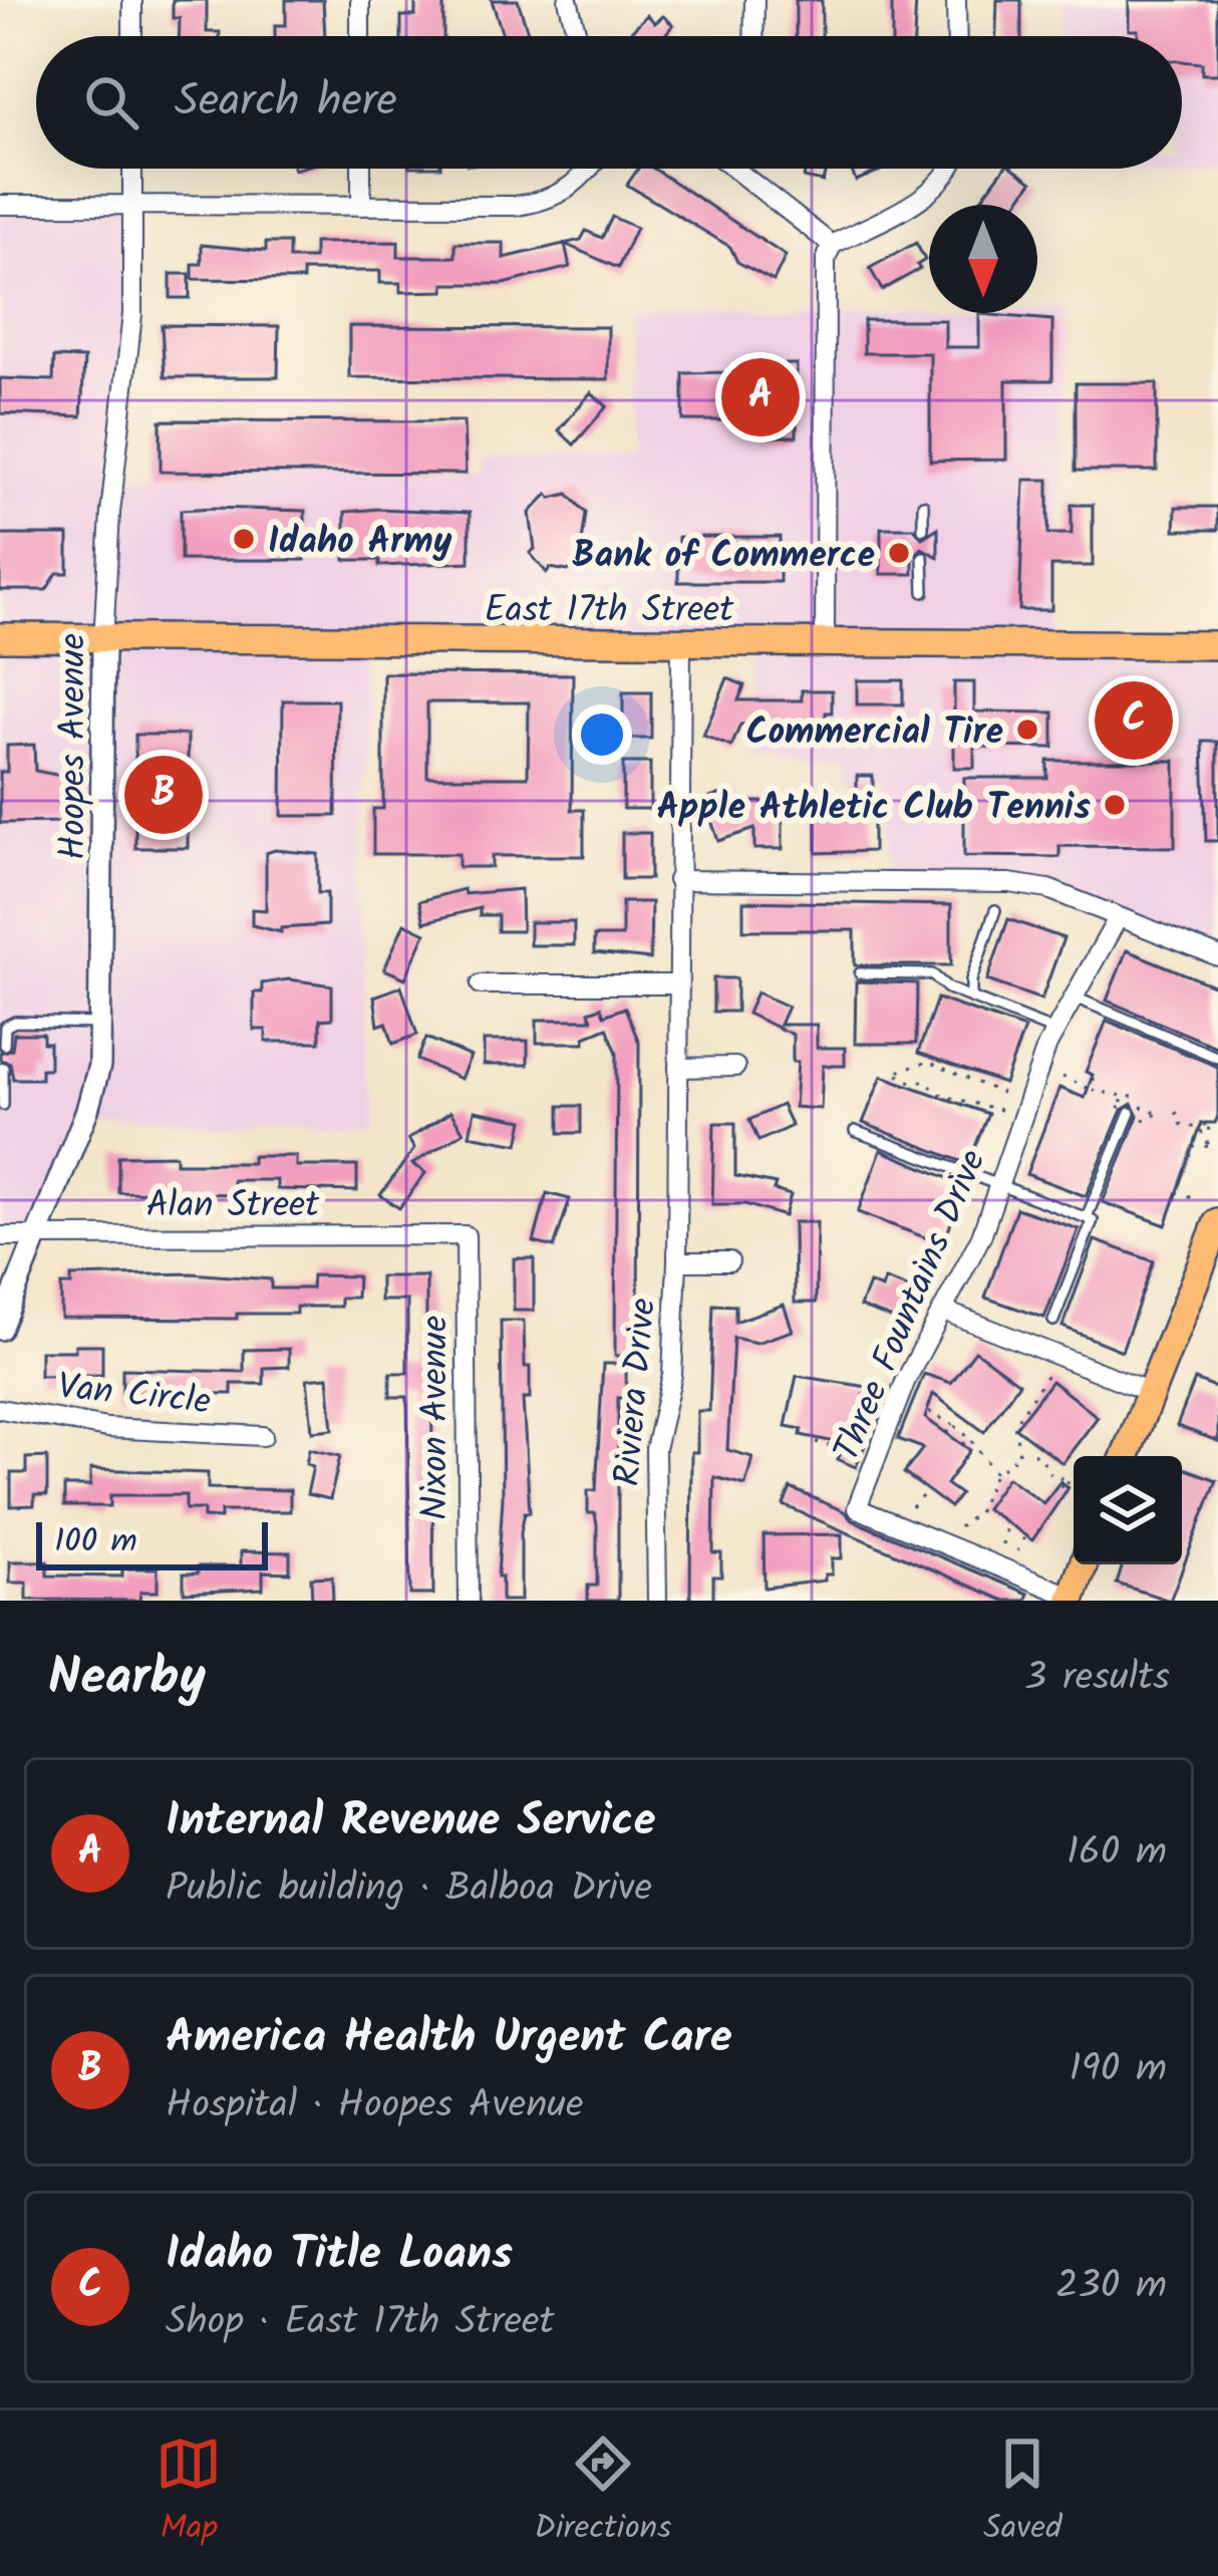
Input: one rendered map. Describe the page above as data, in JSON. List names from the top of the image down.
{
  "streets": {
    "main road": ["East 17th Street"],
    "street": [
      "Hoopes Avenue",
      "Alan Street",
      "Three Fountains Drive",
      "Van Circle",
      "Riviera Drive",
      "Nixon Avenue"
    ]
  },
  "crossings": [
    ["East 17th Street", "Hoopes Avenue"],
    ["East 17th Street", "Riviera Drive"],
    ["Hoopes Avenue", "Alan Street"],
    ["Alan Street", "Nixon Avenue"]
  ],
  "places": [
    "Idaho Army",
    "Bank of Commerce",
    "Commercial Tire",
    "Apple Athletic Club Tennis"
  ],
  "scale_bar": "100 m",
  "north": "bottom",
  "page": {
    "search": "Search here",
    "pins": ["A", "C", "B"],
    "scale": "100 m",
    "heading": ["Nearby", "3 results"],
    "list": [
      {
        "mark": "A",
        "name": "Internal Revenue Service",
        "note": "Public building · Balboa Drive",
        "value": "160 m"
      },
      {
        "mark": "B",
        "name": "America Health Urgent Care",
        "note": "Hospital · Hoopes Avenue",
        "value": "190 m"
      },
      {
        "mark": "C",
        "name": "Idaho Title Loans",
        "note": "Shop · East 17th Street",
        "value": "230 m"
      }
    ],
    "nav": ["Map", "Directions", "Saved"]
  }
}
